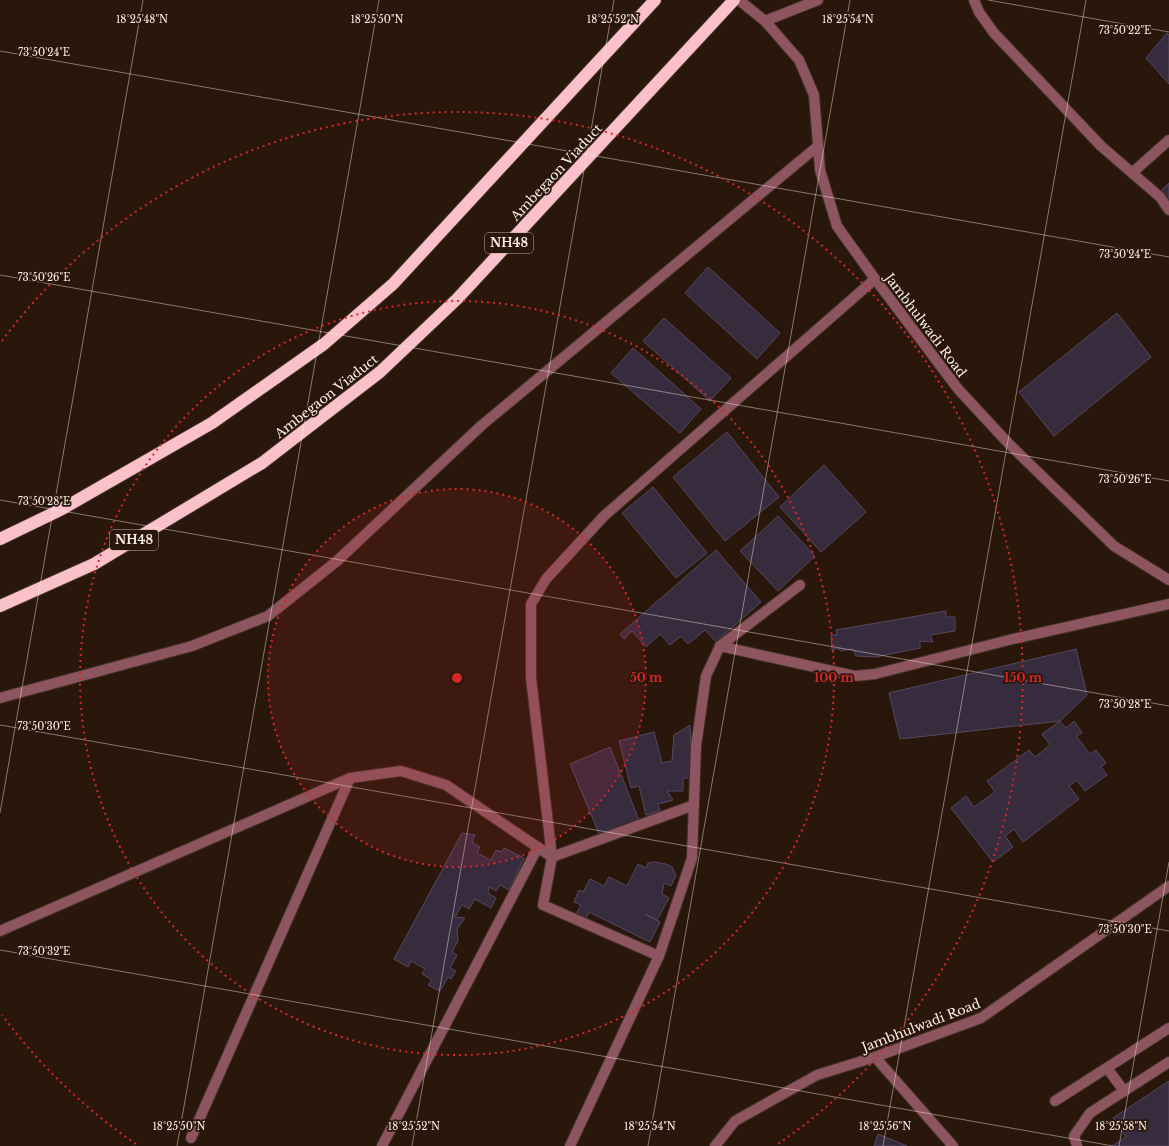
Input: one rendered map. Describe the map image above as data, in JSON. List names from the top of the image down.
{
  "streets": {
    "highway": ["Ambegaon Viaduct", "NH48"],
    "street": ["Jambhulwadi Road"]
  },
  "coordinates": [
    "18°25'50\"N",
    "18°25'52\"N",
    "18°25'54\"N",
    "18°25'48\"N",
    "73°50'22\"E",
    "73°50'24\"E",
    "73°50'26\"E",
    "73°50'28\"E",
    "73°50'30\"E",
    "73°50'32\"E",
    "18°25'56\"N",
    "18°25'58\"N"
  ],
  "rings": ["50 m", "100 m", "150 m"]
}
